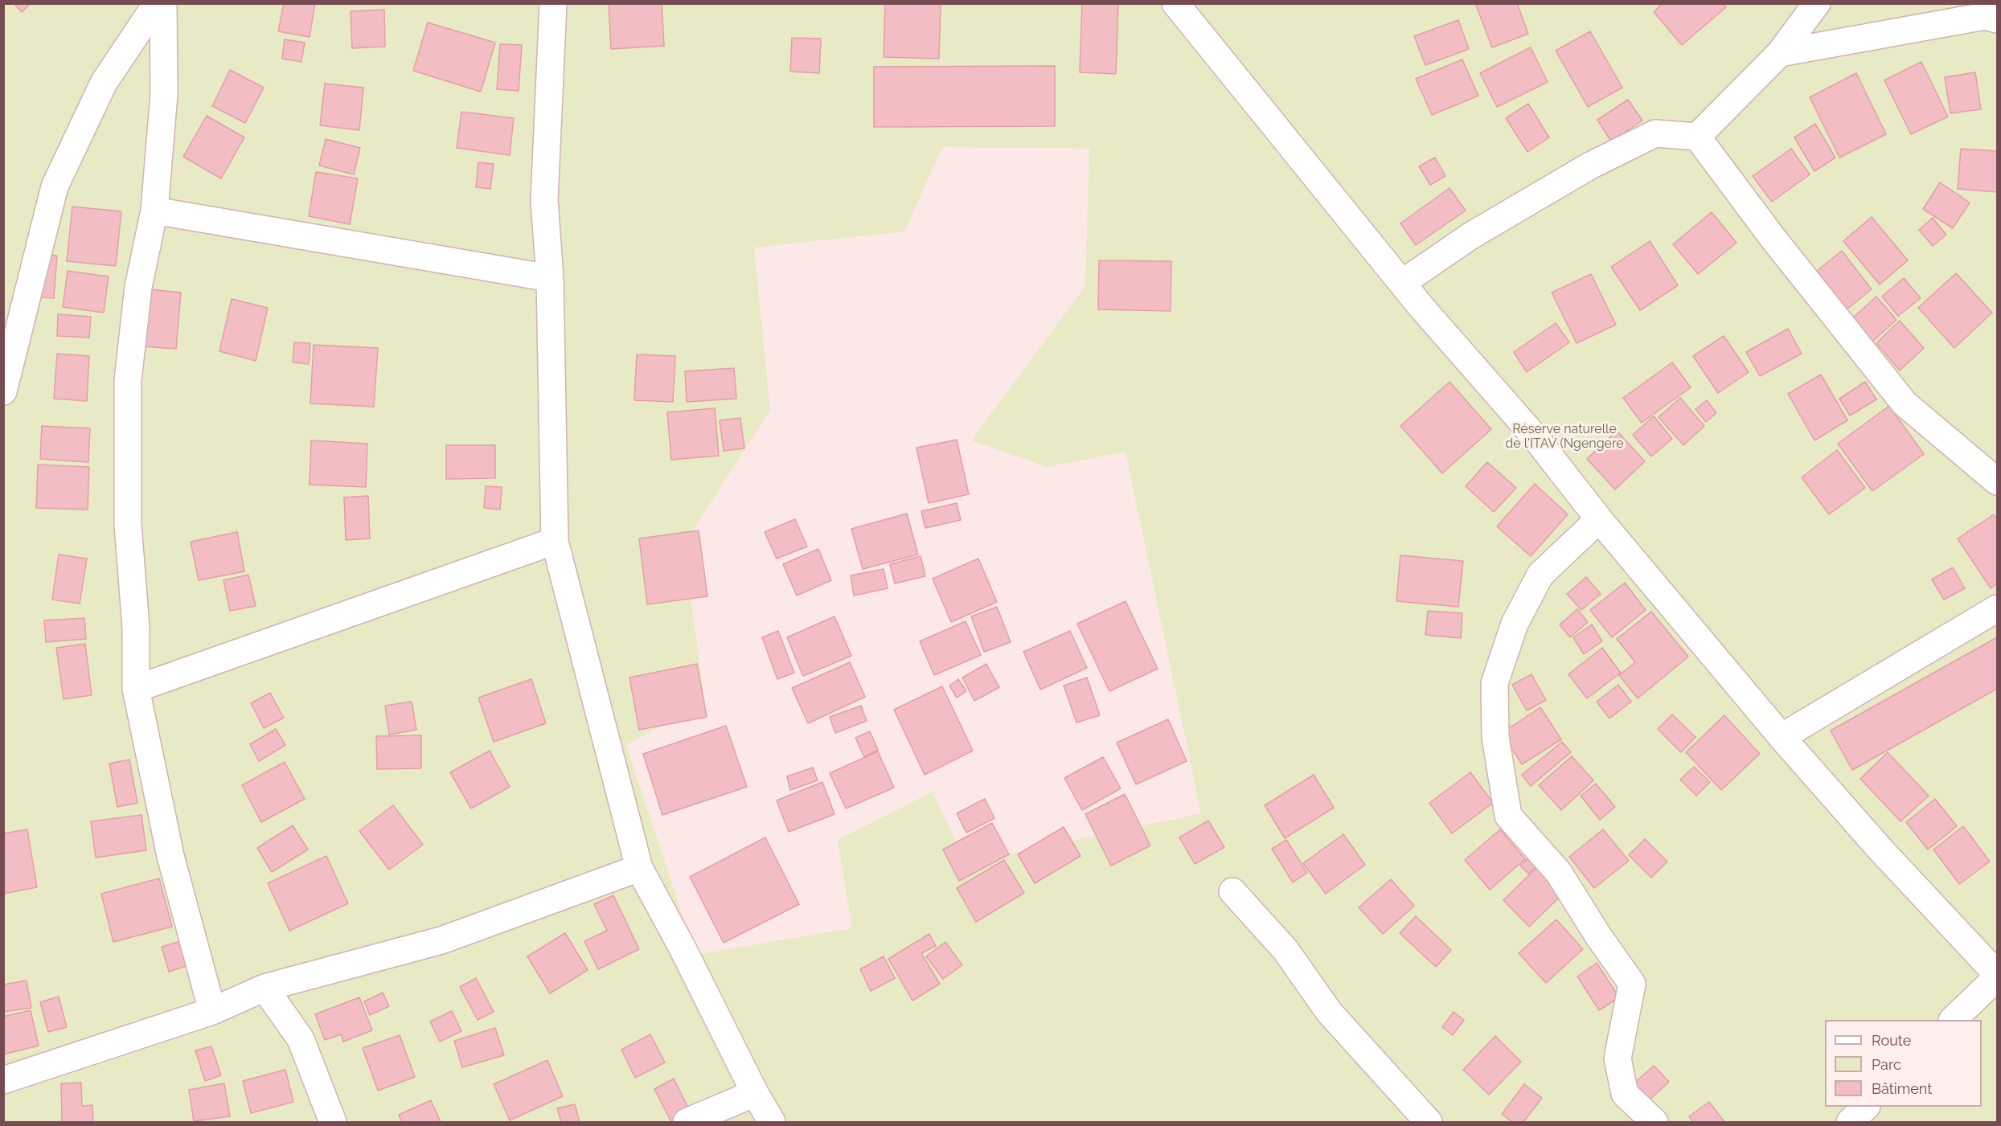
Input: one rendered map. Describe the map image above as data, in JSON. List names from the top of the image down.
{
  "parks": ["Réserve naturelle de l'ITAV (Ngengere"],
  "legend": ["Route", "Parc", "Bâtiment"]
}
